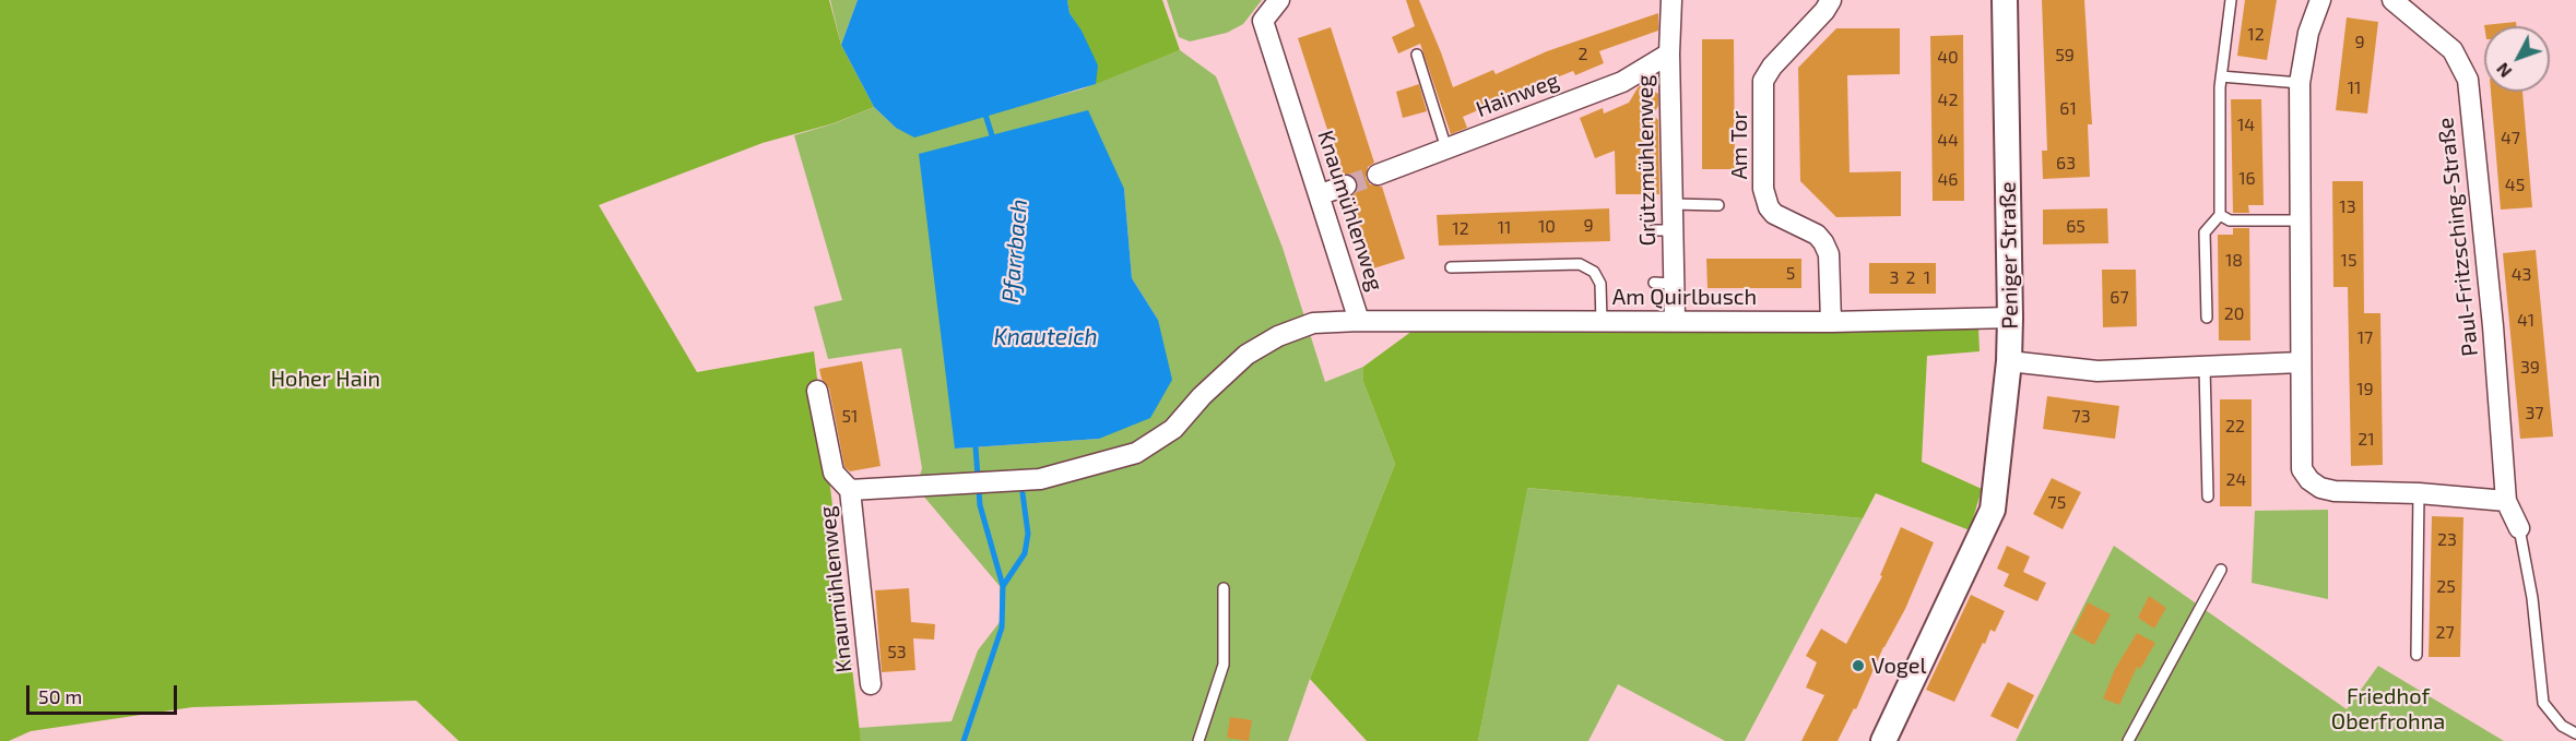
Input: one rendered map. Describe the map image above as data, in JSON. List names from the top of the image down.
{
  "streets": {
    "street": [
      "Hainweg",
      "Am Tor",
      "Grützmühlenweg",
      "Knaumühlenweg",
      "Paul-Fritzsching-Straße",
      "Peniger Straße",
      "Am Quirlbusch"
    ]
  },
  "crossings": [
    ["Hainweg", "Grützmühlenweg"],
    ["Am Tor", "Am Quirlbusch"],
    ["Grützmühlenweg", "Am Quirlbusch"],
    ["Knaumühlenweg", "Am Quirlbusch"],
    ["Peniger Straße", "Am Quirlbusch"]
  ],
  "water": ["Pfarrbach", "Knauteich"],
  "parks": ["Hoher Hain", "Friedhof Oberfrohna"],
  "places": ["Vogel"],
  "house_numbers": [
    "12",
    "9",
    "2",
    "59",
    "40",
    "11",
    "42",
    "61",
    "14",
    "47",
    "44",
    "63",
    "16",
    "46",
    "45",
    "13",
    "9",
    "10",
    "65",
    "11",
    "12",
    "18",
    "15",
    "5",
    "43",
    "3",
    "2",
    "1",
    "67",
    "20",
    "41",
    "17",
    "39",
    "19",
    "37",
    "51",
    "73",
    "22",
    "21",
    "24",
    "75",
    "23",
    "25",
    "27",
    "53"
  ],
  "scale_bar": "50 m",
  "north": "bottom left"
}
